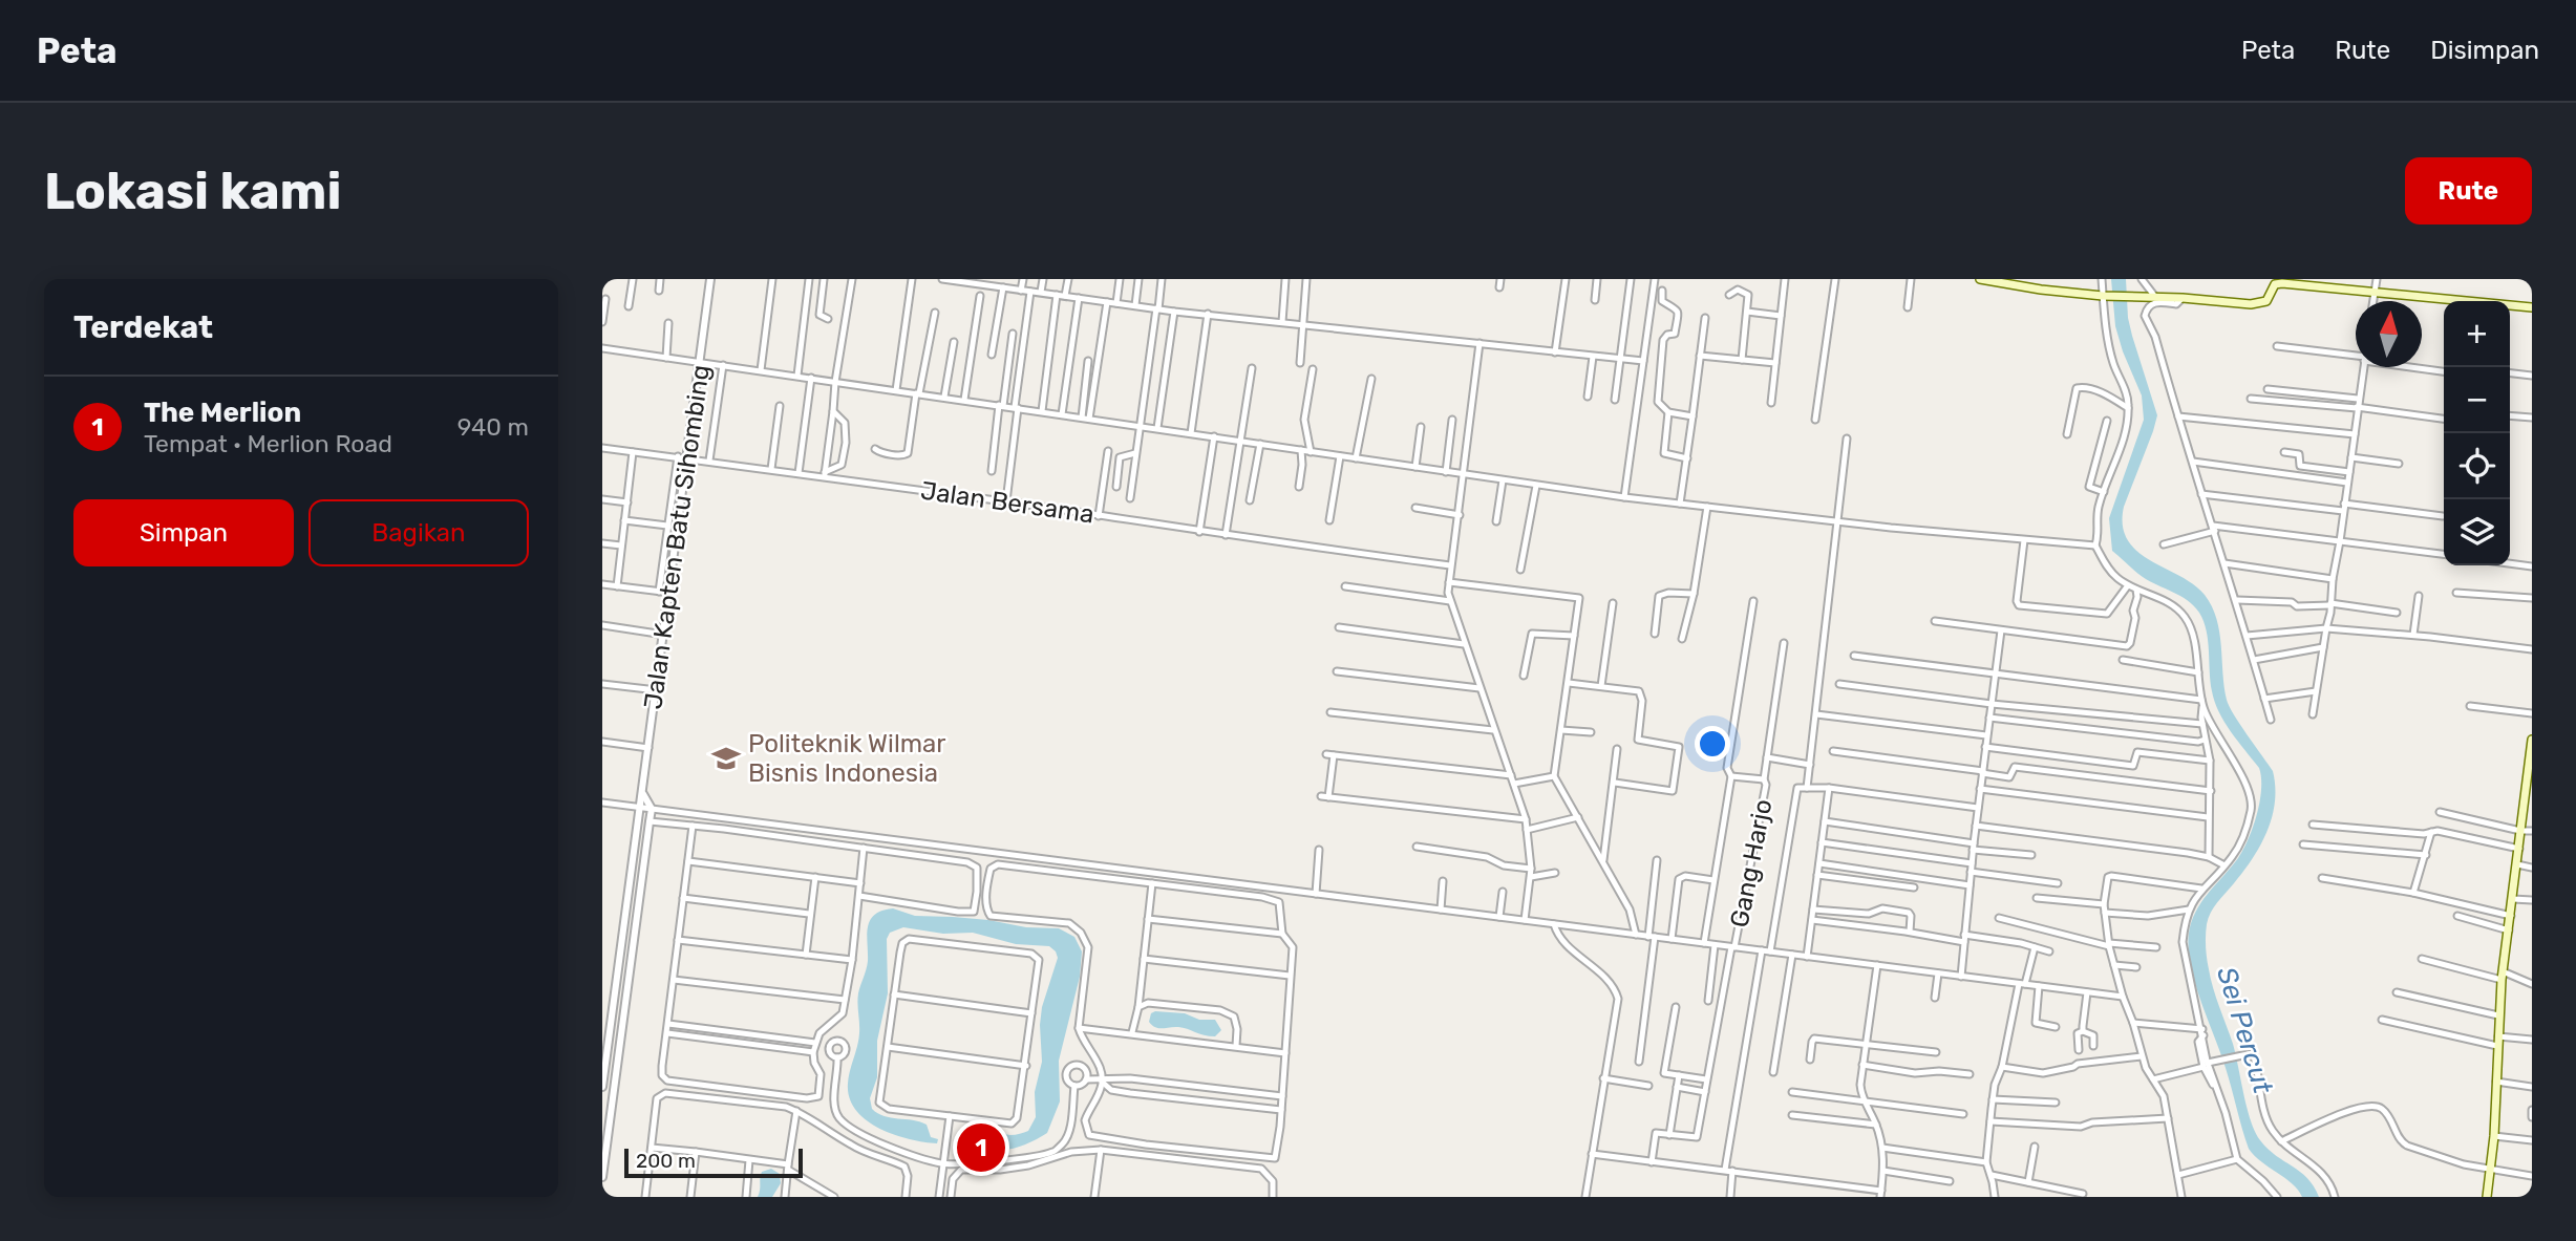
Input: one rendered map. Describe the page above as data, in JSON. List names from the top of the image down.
{
  "streets": {
    "street": ["Jalan Bersama", "Jalan Kapten Batu Sihombing", "Gang Harjo"]
  },
  "crossings": [
    ["Jalan Bersama", "Jalan Kapten Batu Sihombing"]
  ],
  "water": ["Sei Percut"],
  "places": {
    "school or university": ["Politeknik Wilmar Bisnis Indonesia"]
  },
  "scale_bar": "200 m",
  "north": "top",
  "page": {
    "header": "Peta",
    "nav": ["Peta", "Rute", "Disimpan"],
    "buttons": [
      "Rute",
      ["Simpan", "Bagikan"]
    ],
    "title": "Lokasi kami",
    "heading": "Terdekat",
    "map_buttons": ["+", "−"],
    "list": [
      {
        "mark": "1",
        "name": "The Merlion",
        "note": "Tempat · Merlion Road",
        "value": "940 m"
      }
    ],
    "pins": "1",
    "scale": "200 m"
  }
}
